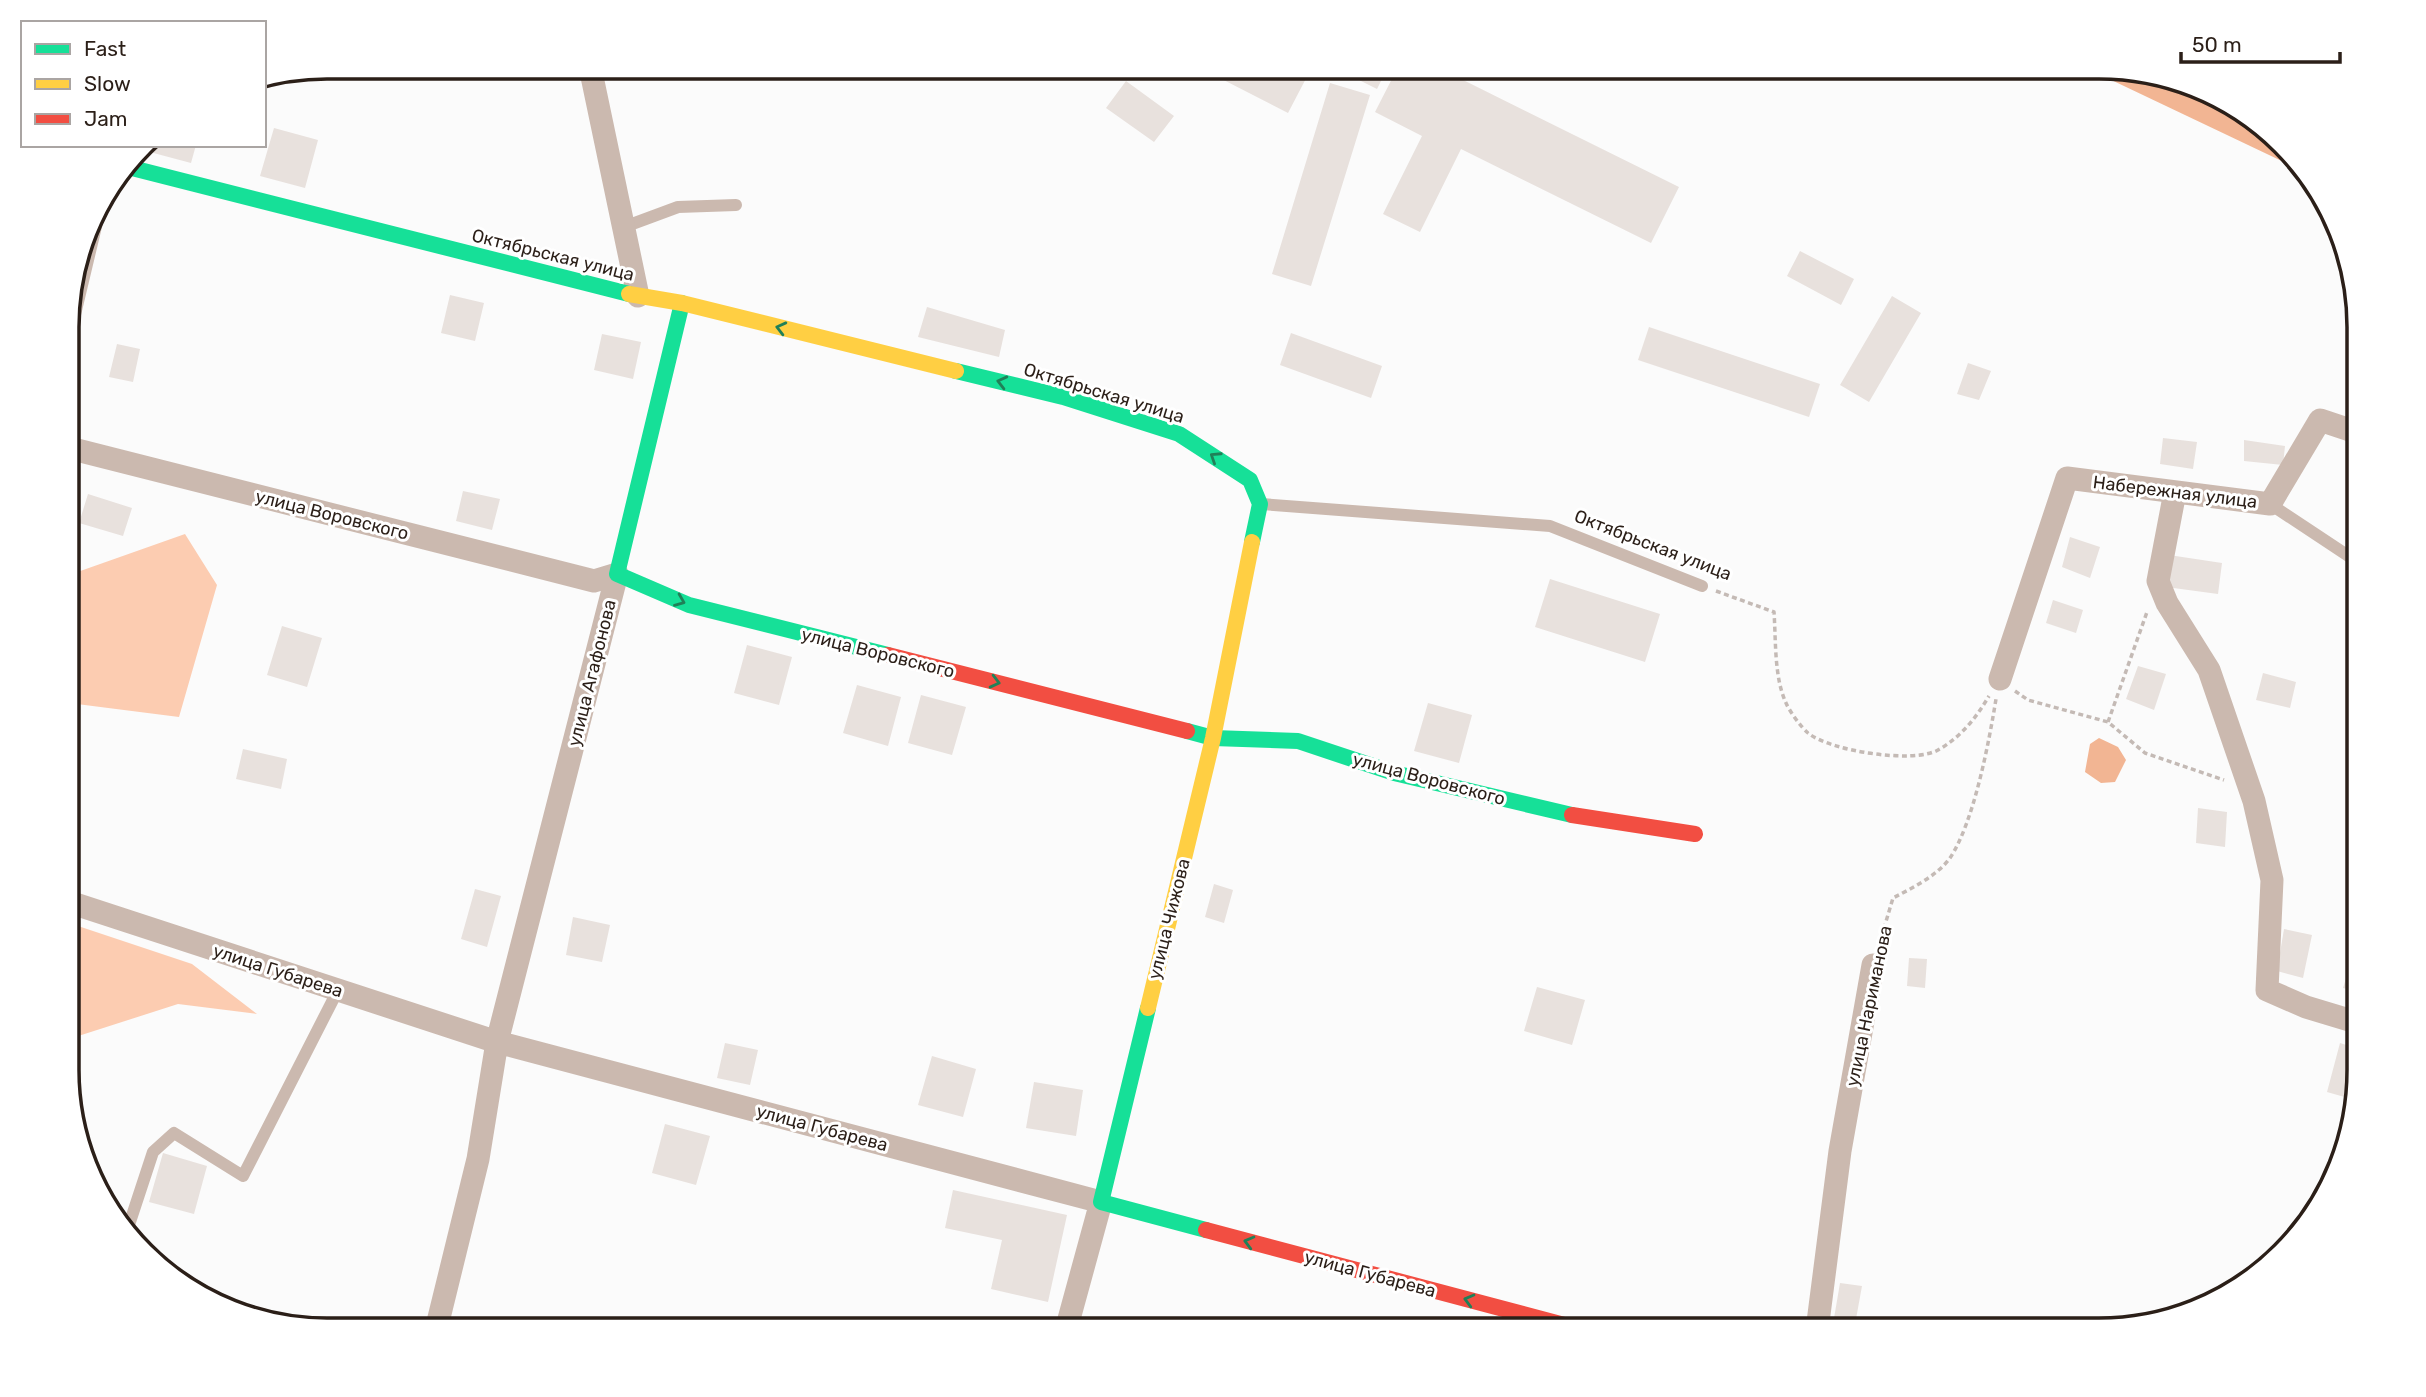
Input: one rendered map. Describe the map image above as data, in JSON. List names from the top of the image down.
{
  "streets": {
    "street": [
      "Октябрьская улица",
      "Набережная улица",
      "улица Воровского",
      "улица Агафонова",
      "улица Чижова",
      "улица Губарева",
      "улица Нариманова"
    ]
  },
  "crossings": [
    ["Октябрьская улица", "Набережная улица"],
    ["Октябрьская улица", "улица Агафонова"],
    ["Октябрьская улица", "улица Чижова"],
    ["Октябрьская улица", "улица Нариманова"],
    ["Набережная улица", "улица Нариманова"],
    ["улица Воровского", "улица Агафонова"],
    ["улица Воровского", "улица Чижова"],
    ["улица Агафонова", "улица Губарева"],
    ["улица Чижова", "улица Губарева"]
  ],
  "one_way": ["улица Воровского"],
  "legend": ["Fast", "Slow", "Jam"],
  "scale_bar": "50 m"
}
